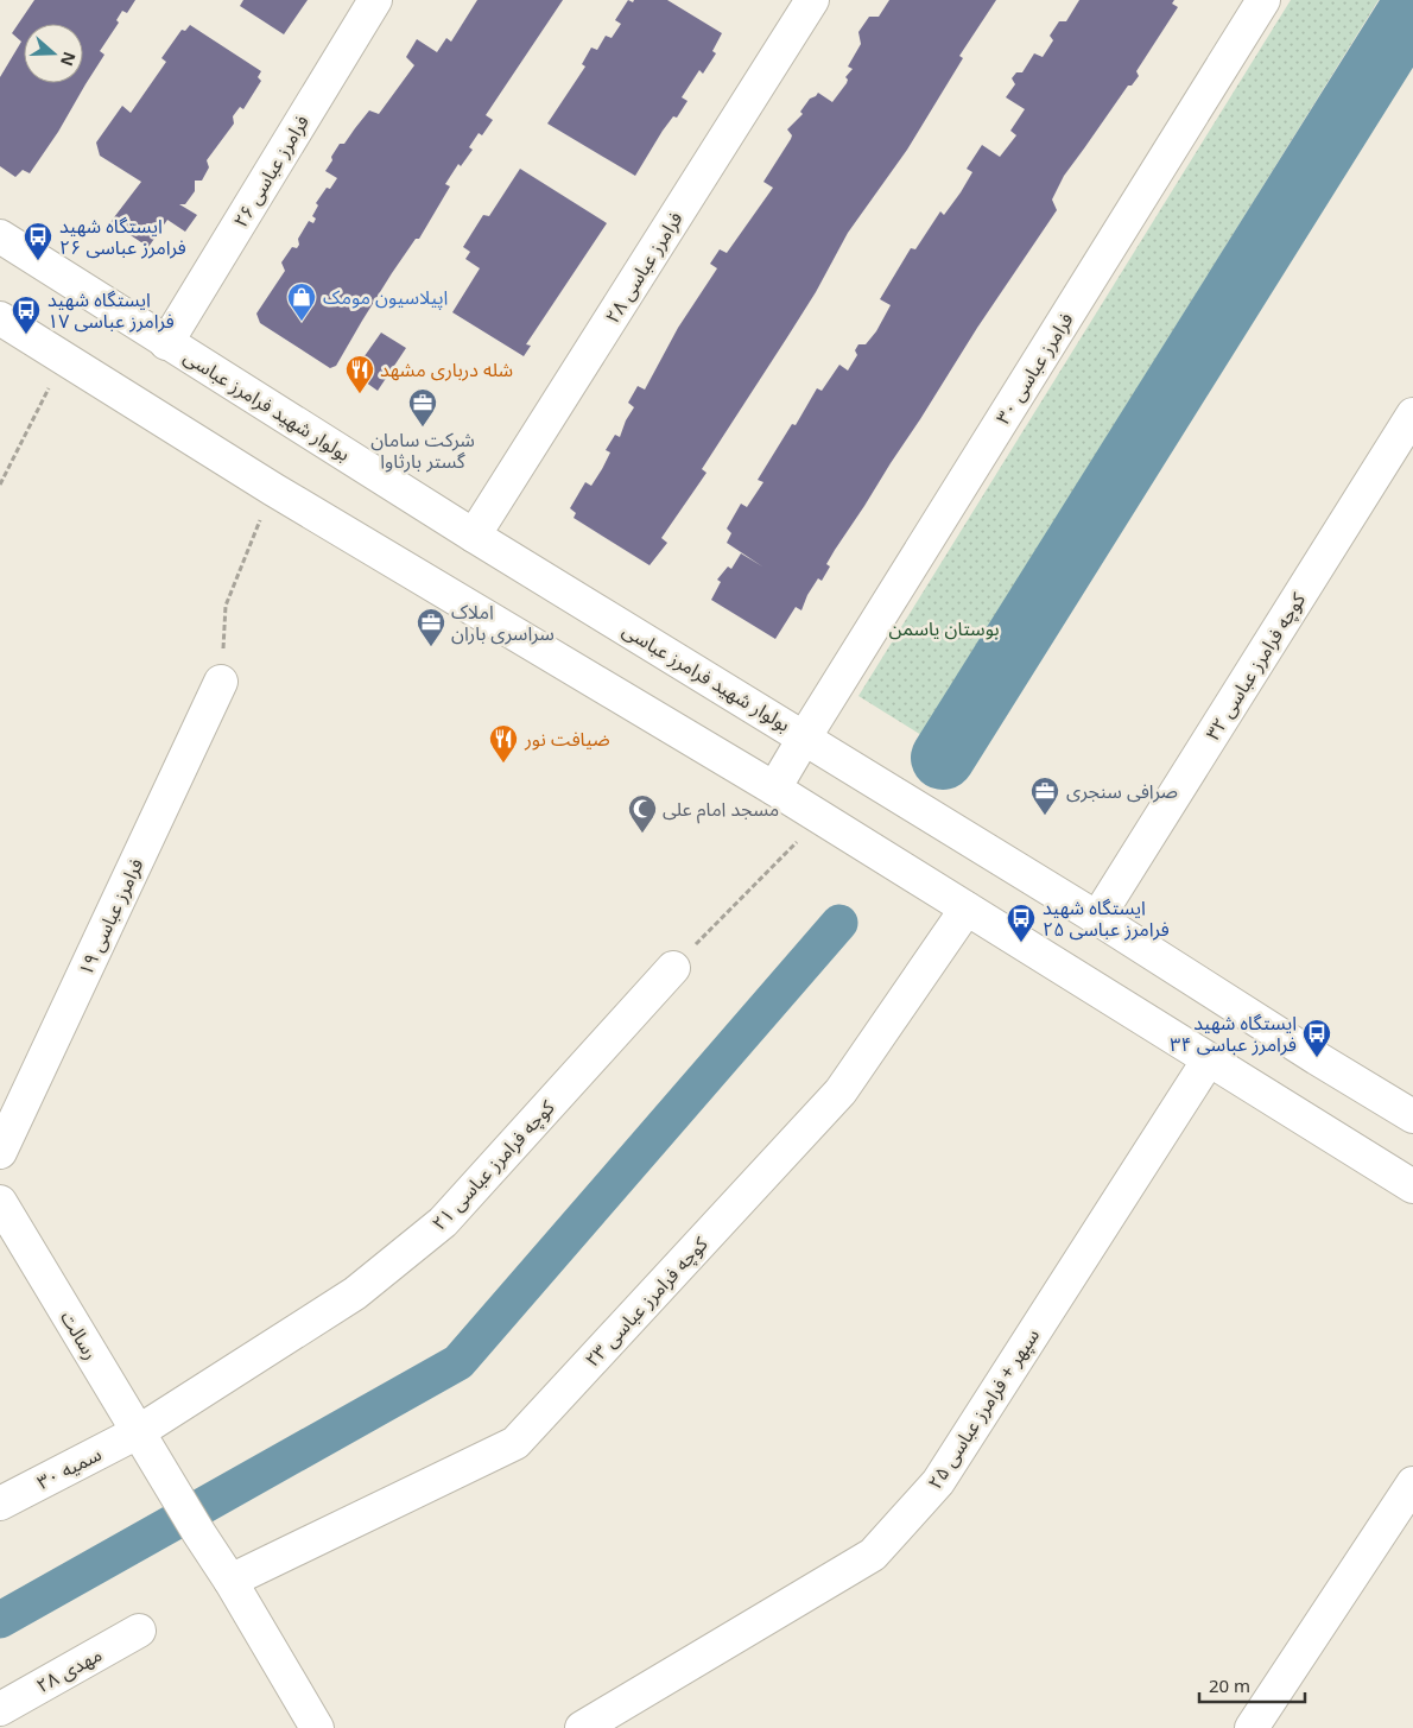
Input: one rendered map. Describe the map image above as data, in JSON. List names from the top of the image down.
{
  "streets": {
    "street": [
      "فرامرز عباسی ۲۶",
      "فرامرز عباسی ۲۸",
      "فرامرز عباسی ۳۰",
      "بولوار شهید فرامرز عباسی",
      "کوچه فرامرز عباسی ۳۲",
      "فرامرز عباسی ۱۹",
      "کوچه فرامرز عباسی ۲۱",
      "کوچه فرامرز عباسی ۲۳",
      "رسالت",
      "سپهر + فرامرز عباسی ۲۵",
      "سمیه ۳۰",
      "مهدی ۲۸"
    ]
  },
  "crossings": [
    ["فرامرز عباسی ۲۶", "بولوار شهید فرامرز عباسی"],
    ["فرامرز عباسی ۲۸", "بولوار شهید فرامرز عباسی"],
    ["فرامرز عباسی ۳۰", "بولوار شهید فرامرز عباسی"],
    ["بولوار شهید فرامرز عباسی", "کوچه فرامرز عباسی ۳۲"],
    ["کوچه فرامرز عباسی ۲۱", "رسالت"],
    ["کوچه فرامرز عباسی ۲۱", "سمیه ۳۰"],
    ["کوچه فرامرز عباسی ۲۳", "رسالت"],
    ["رسالت", "سمیه ۳۰"]
  ],
  "parks": ["بوستان یاسمن"],
  "places": {
    "bus stop": [
      "ایستگاه شهید فرامرز عباسی ۲۶",
      "ایستگاه شهید فرامرز عباسی ۱۷",
      "ایستگاه شهید فرامرز عباسی ۲۵",
      "ایستگاه شهید فرامرز عباسی ۳۴"
    ],
    "shop": ["اپیلاسیون مومک"],
    "restaurant": ["شله درباری مشهد", "ضیافت نور"],
    "office": ["شرکت سامان گستر بارثاوا", "املاک سراسری باران", "صرافی سنجری"],
    "mosque": ["مسجد امام علی"]
  },
  "scale_bar": "20 m",
  "north": "right"
}
